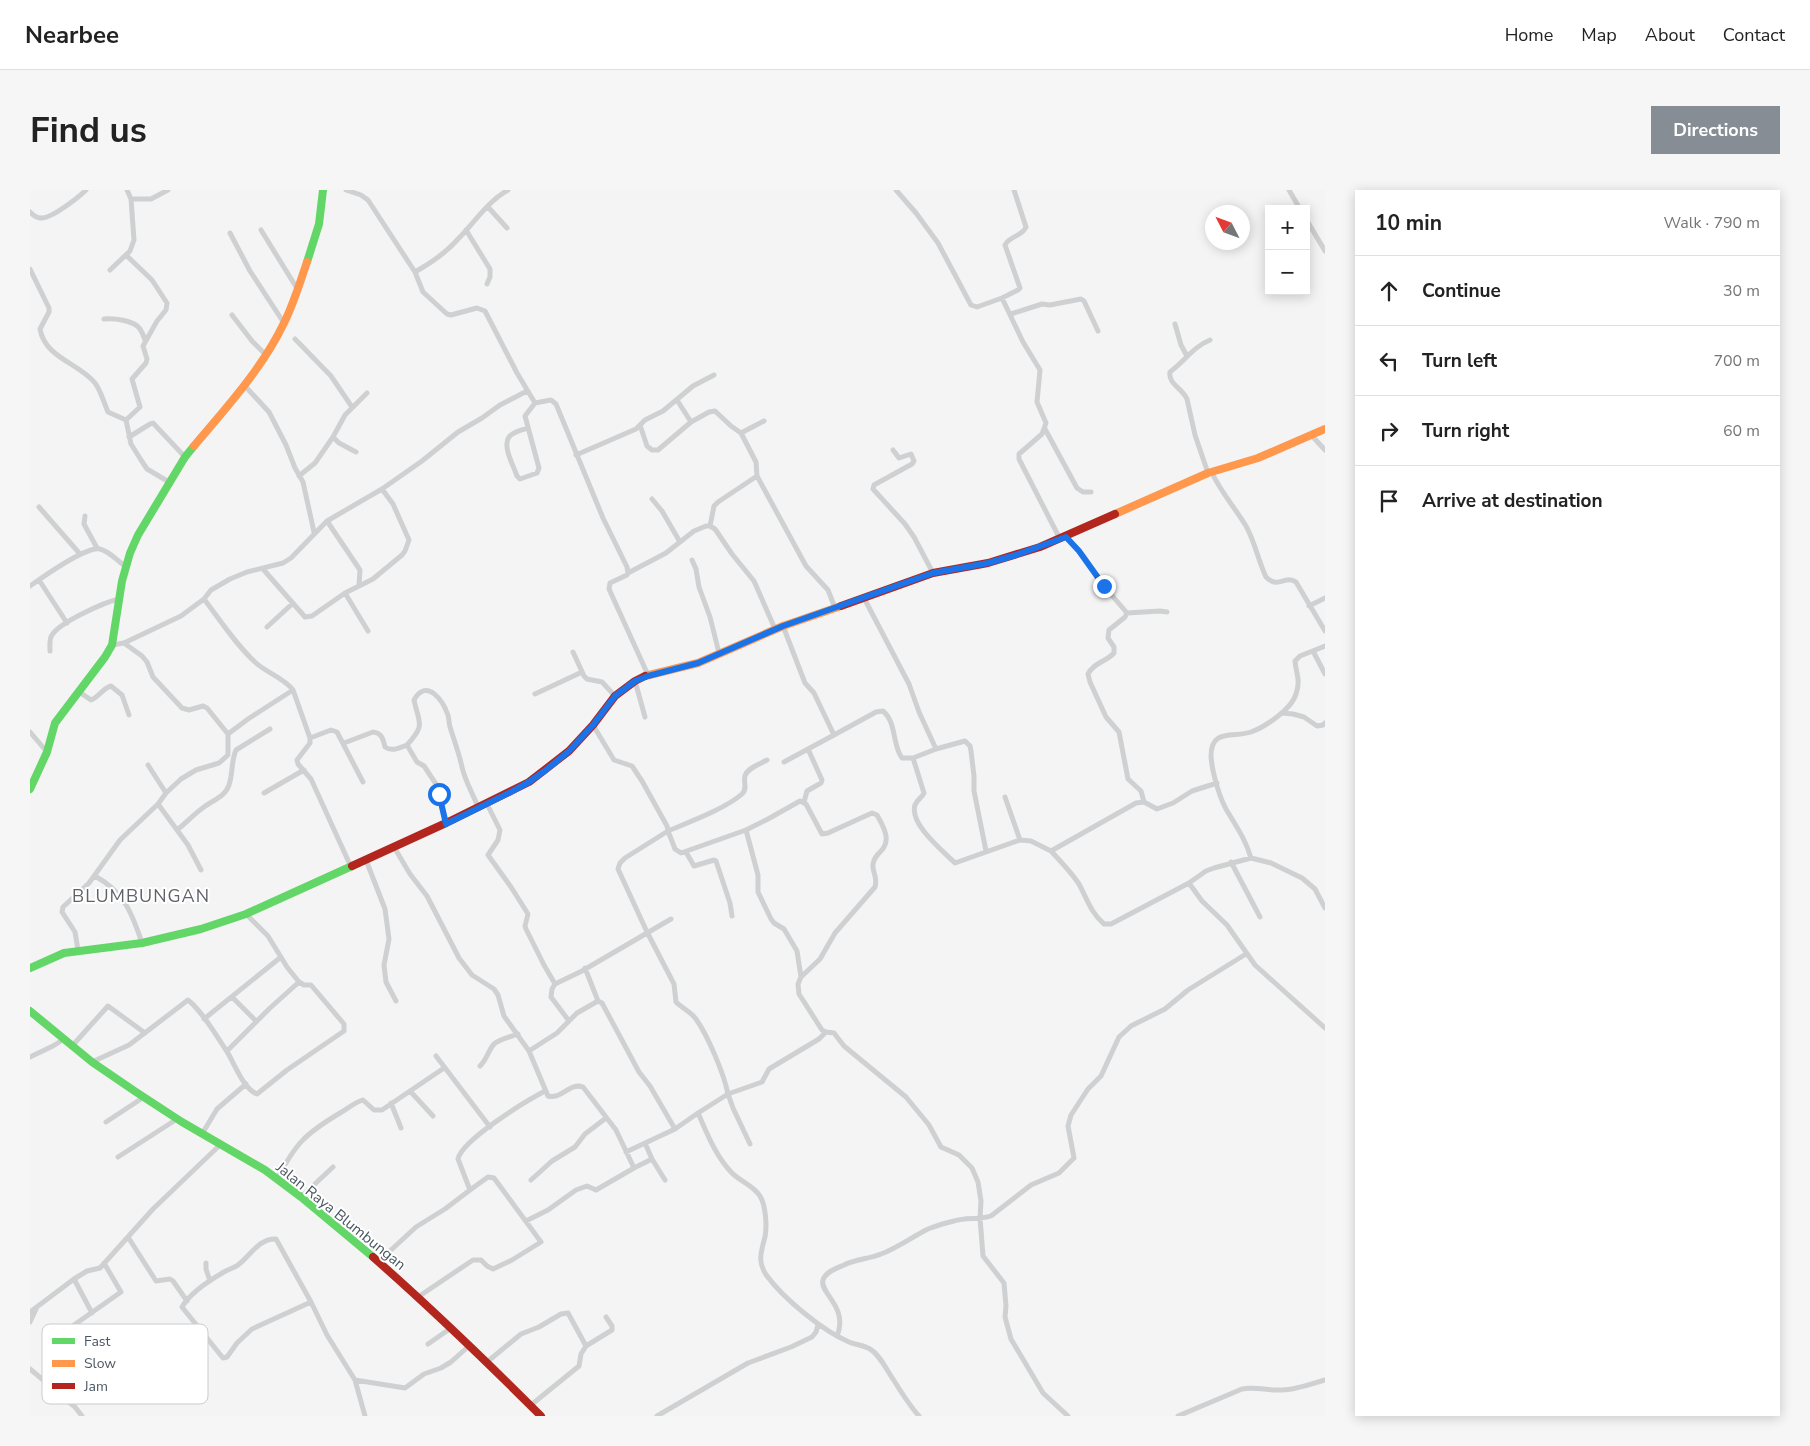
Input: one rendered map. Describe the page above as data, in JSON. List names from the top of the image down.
{
  "streets": {
    "street": ["Jalan Raya Blumbungan"]
  },
  "districts": ["BLUMBUNGAN"],
  "legend": ["Fast", "Slow", "Jam"],
  "north": "top left",
  "page": {
    "header": "Nearbee",
    "nav": [
      "Home",
      "Map",
      "About",
      "Contact"
    ],
    "buttons": "Directions",
    "title": "Find us",
    "heading": ["10 min", "Walk · 790 m"],
    "map_buttons": ["+", "−"],
    "list": [
      ["Continue", "30 m"],
      ["Turn left", "700 m"],
      ["Turn right", "60 m"],
      "Arrive at destination"
    ]
  }
}
